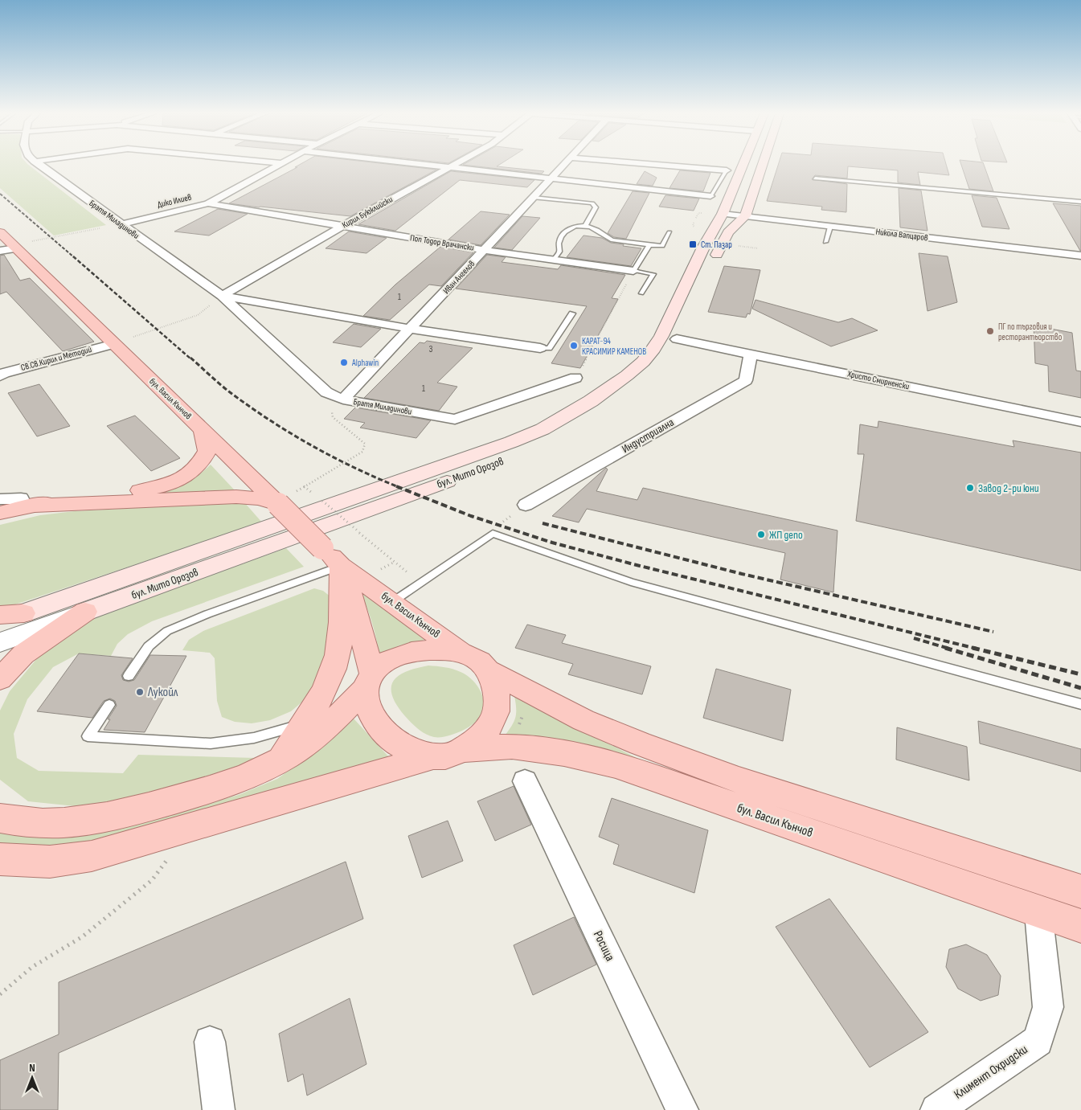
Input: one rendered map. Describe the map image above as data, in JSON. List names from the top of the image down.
{
  "streets": {
    "main road": ["бул. Васил Кънчов", "бул. Мито Орозов"],
    "street": [
      "Дико Илиев",
      "Кирил Буюклийски",
      "Братя Миладинови",
      "Никола Вапцаров",
      "Поп Тодор Врачански",
      "Иван Ангелов",
      "Св.Св.Кирил и Методий",
      "Христо Смирненски",
      "Индустриална",
      "Росица",
      "Климент Охридски"
    ]
  },
  "crossings": [
    ["Дико Илиев", "Братя Миладинови"],
    ["Дико Илиев", "Поп Тодор Врачански"],
    ["Кирил Буюклийски", "Братя Миладинови"],
    ["Кирил Буюклийски", "Поп Тодор Врачански"],
    ["Братя Миладинови", "Иван Ангелов"],
    ["Никола Вапцаров", "бул. Мито Орозов"],
    ["Поп Тодор Врачански", "Иван Ангелов"],
    ["Св.Св.Кирил и Методий", "бул. Васил Кънчов"],
    ["Христо Смирненски", "Индустриална"],
    ["Христо Смирненски", "бул. Мито Орозов"],
    ["бул. Васил Кънчов", "Климент Охридски"]
  ],
  "places": {
    "transit": ["Ст. Пазар"],
    "other": [
      "ПГ по търговия и ресторантьорство",
      "КАРАТ-94 КРАСИМИР КАМЕНОВ",
      "Alphawin",
      "Завод 2-ри юни",
      "ЖП депо",
      "Лукойл"
    ]
  },
  "house_numbers": ["1", "3", "1"],
  "north": "top"
}
